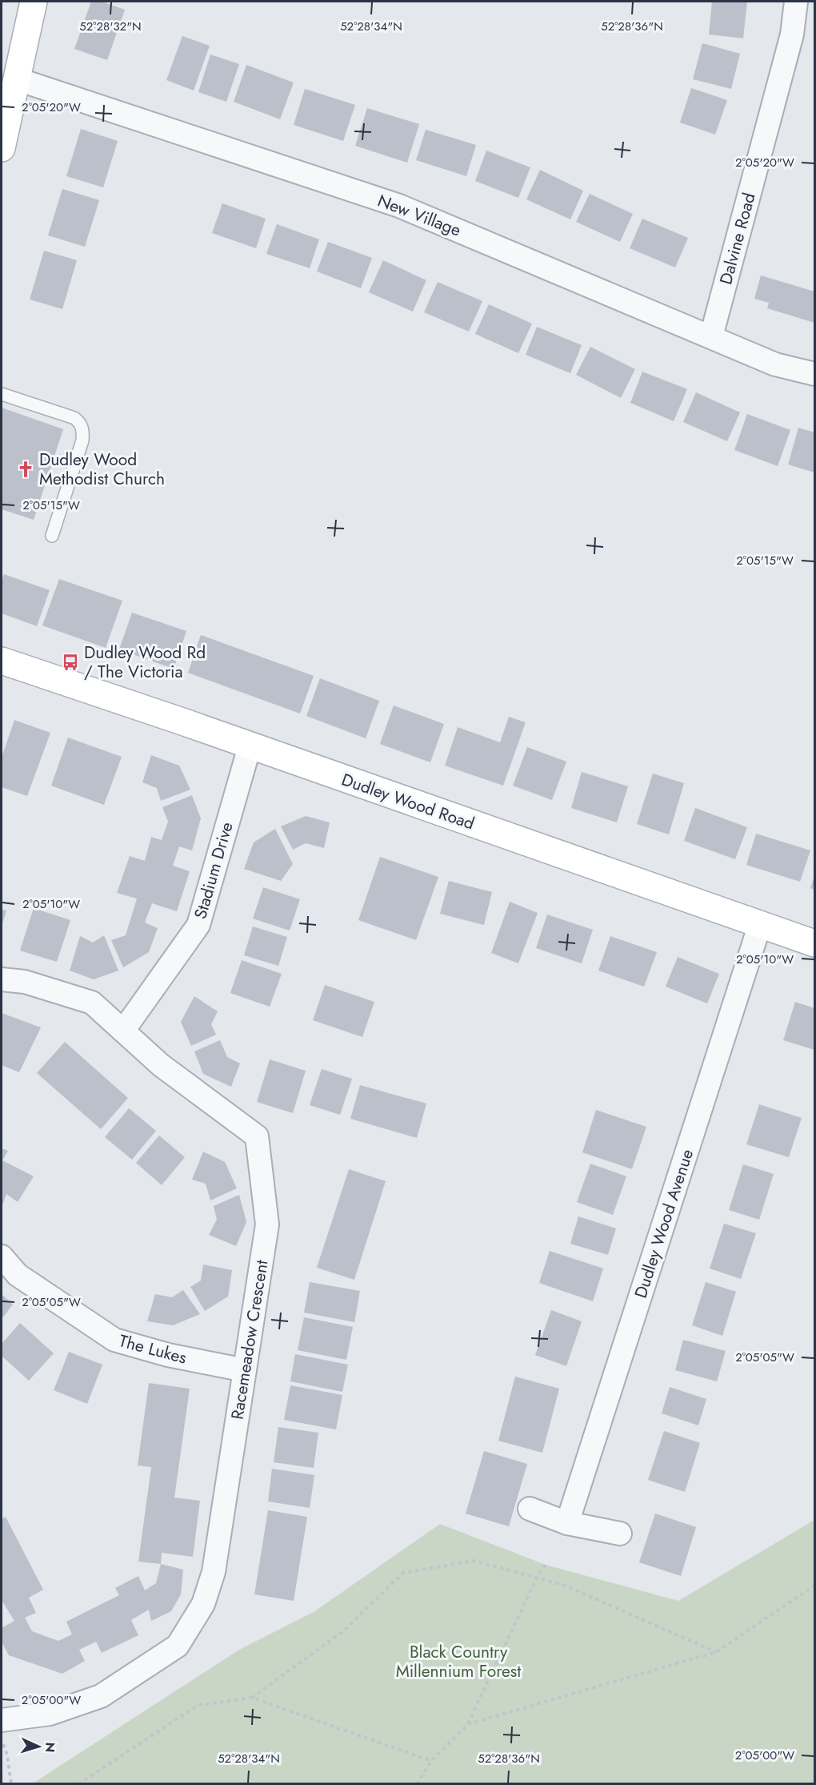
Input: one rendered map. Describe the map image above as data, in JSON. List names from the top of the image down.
{
  "streets": {
    "street": [
      "New Village",
      "Dalvine Road",
      "Dudley Wood Road",
      "Stadium Drive",
      "Dudley Wood Avenue",
      "Racemeadow Crescent",
      "The Lukes"
    ]
  },
  "crossings": [
    ["New Village", "Dalvine Road"],
    ["Dudley Wood Road", "Stadium Drive"],
    ["Dudley Wood Road", "Dudley Wood Avenue"],
    ["Stadium Drive", "Racemeadow Crescent"],
    ["Racemeadow Crescent", "The Lukes"]
  ],
  "parks": ["Black Country Millennium Forest"],
  "places": {
    "church": ["Dudley Wood Methodist Church"],
    "bus stop": ["Dudley Wood Rd / The Victoria"]
  },
  "north": "right",
  "coordinates": [
    "52°28'32\"N",
    "52°28'34\"N",
    "52°28'36\"N",
    "2°05'20\"W",
    "2°05'15\"W",
    "2°05'10\"W",
    "2°05'05\"W",
    "2°05'00\"W"
  ]
}
